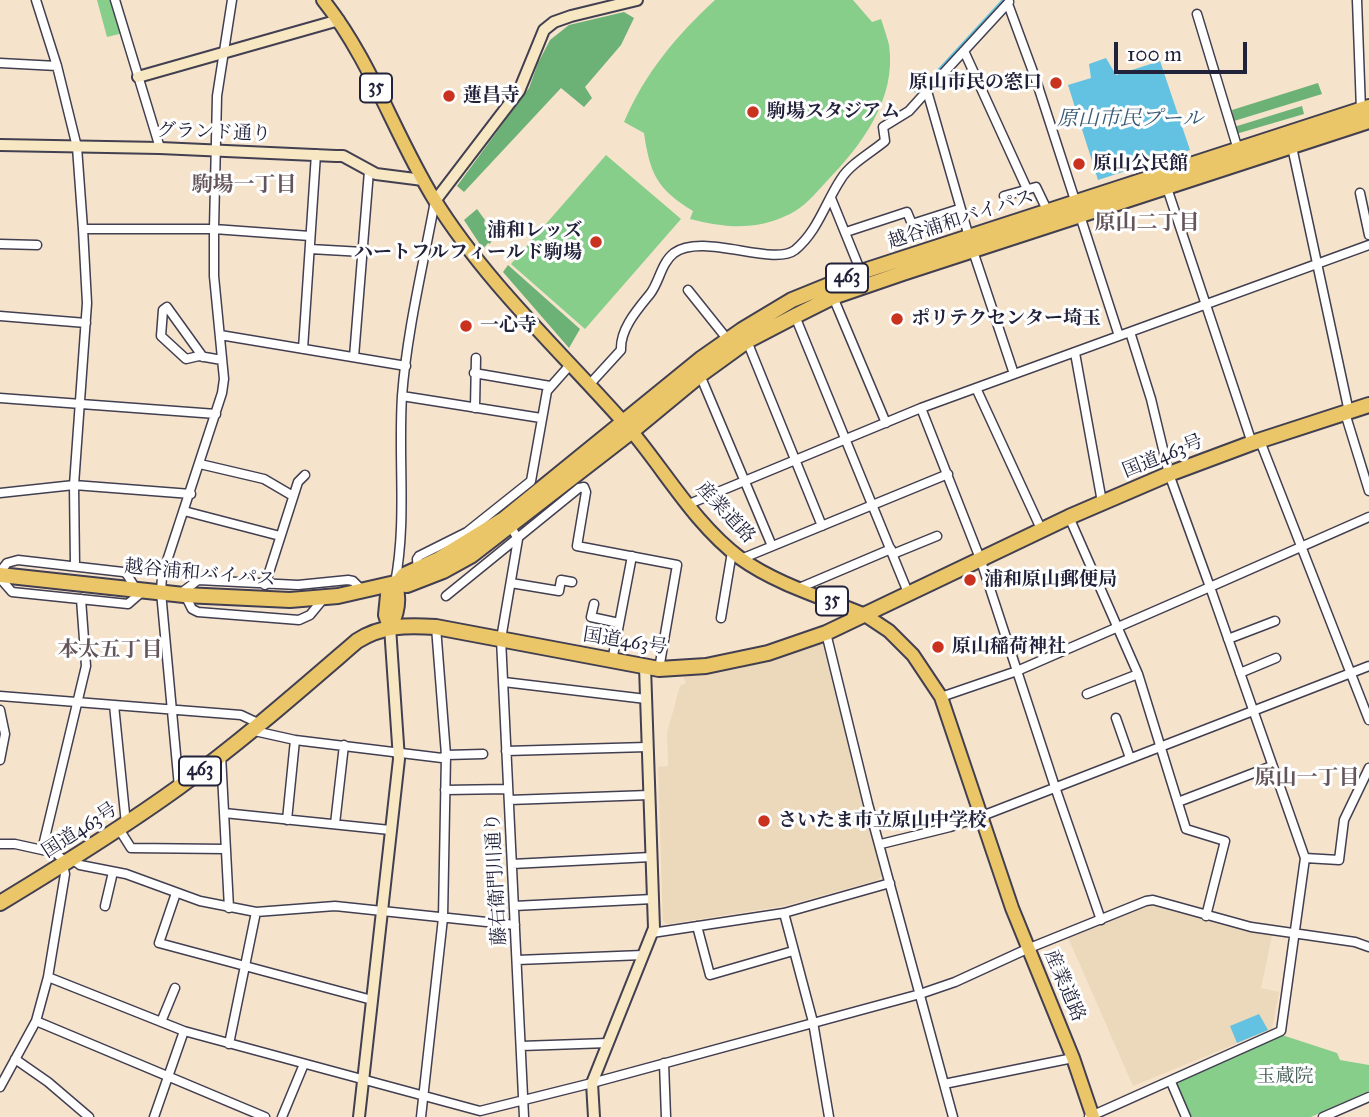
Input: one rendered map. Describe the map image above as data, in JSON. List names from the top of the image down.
{
  "streets": {
    "highway": ["越谷浦和バイパス", "463", "国道463号"],
    "main road": ["35", "産業道路"],
    "street": ["グランド通り", "藤右衛門川通り"]
  },
  "crossings": [
    ["グランド通り", "産業道路"],
    ["越谷浦和バイパス", "産業道路"],
    ["越谷浦和バイパス", "藤右衛門川通り"],
    ["国道463号", "産業道路"],
    ["国道463号", "藤右衛門川通り"]
  ],
  "districts": [
    "駒場一丁目",
    "原山二丁目",
    "本太五丁目",
    "原山一丁目"
  ],
  "water": ["原山市民プール"],
  "parks": ["玉蔵院"],
  "places": [
    "原山市民の窓口",
    "蓮昌寺",
    "駒場スタジアム",
    "原山公民館",
    "浦和レッズ ハートフルフィールド駒場",
    "ポリテクセンター埼玉",
    "一心寺",
    "浦和原山郵便局",
    "原山稲荷神社",
    "さいたま市立原山中学校"
  ],
  "scale_bar": "100 m"
}
